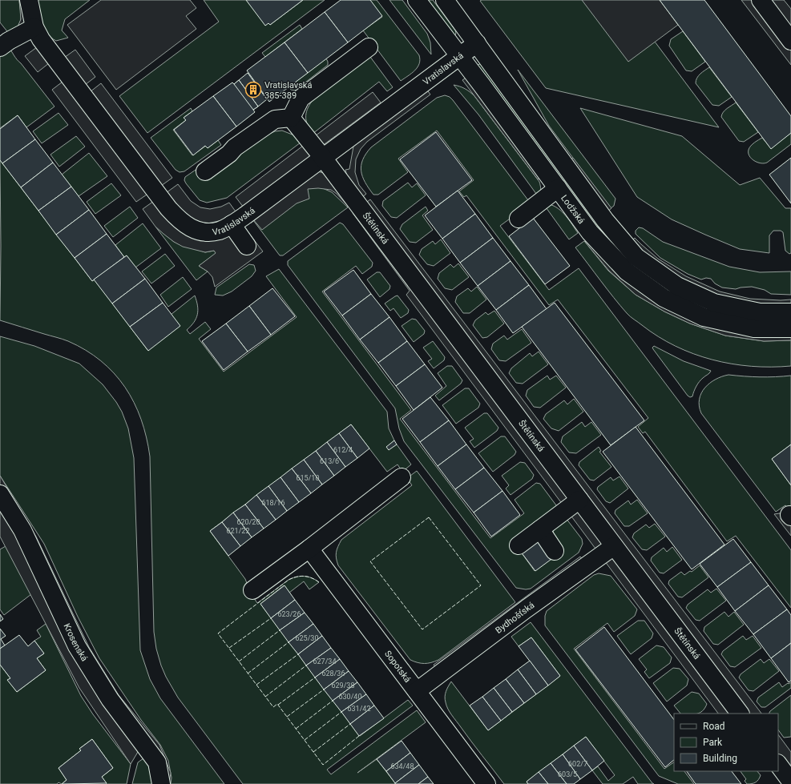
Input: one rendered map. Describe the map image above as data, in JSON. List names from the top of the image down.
{
  "streets": {
    "street": [
      "Vratislavská",
      "Lodžská",
      "Štětínská",
      "Bydhošťská",
      "Krosenská",
      "Sopotská"
    ]
  },
  "crossings": [
    ["Vratislavská", "Lodžská"],
    ["Vratislavská", "Štětínská"],
    ["Štětínská", "Bydhošťská"],
    ["Bydhošťská", "Sopotská"]
  ],
  "places": {
    "building": ["Vratislavská 385-389"]
  },
  "house_numbers": [
    "612/4",
    "613/6",
    "615/10",
    "618/16",
    "620/20",
    "621/22",
    "623/26",
    "625/30",
    "627/34",
    "628/36",
    "629/38",
    "630/40",
    "631/42",
    "602/7",
    "634/48",
    "603/5"
  ],
  "legend": ["Road", "Park", "Building"]
}
